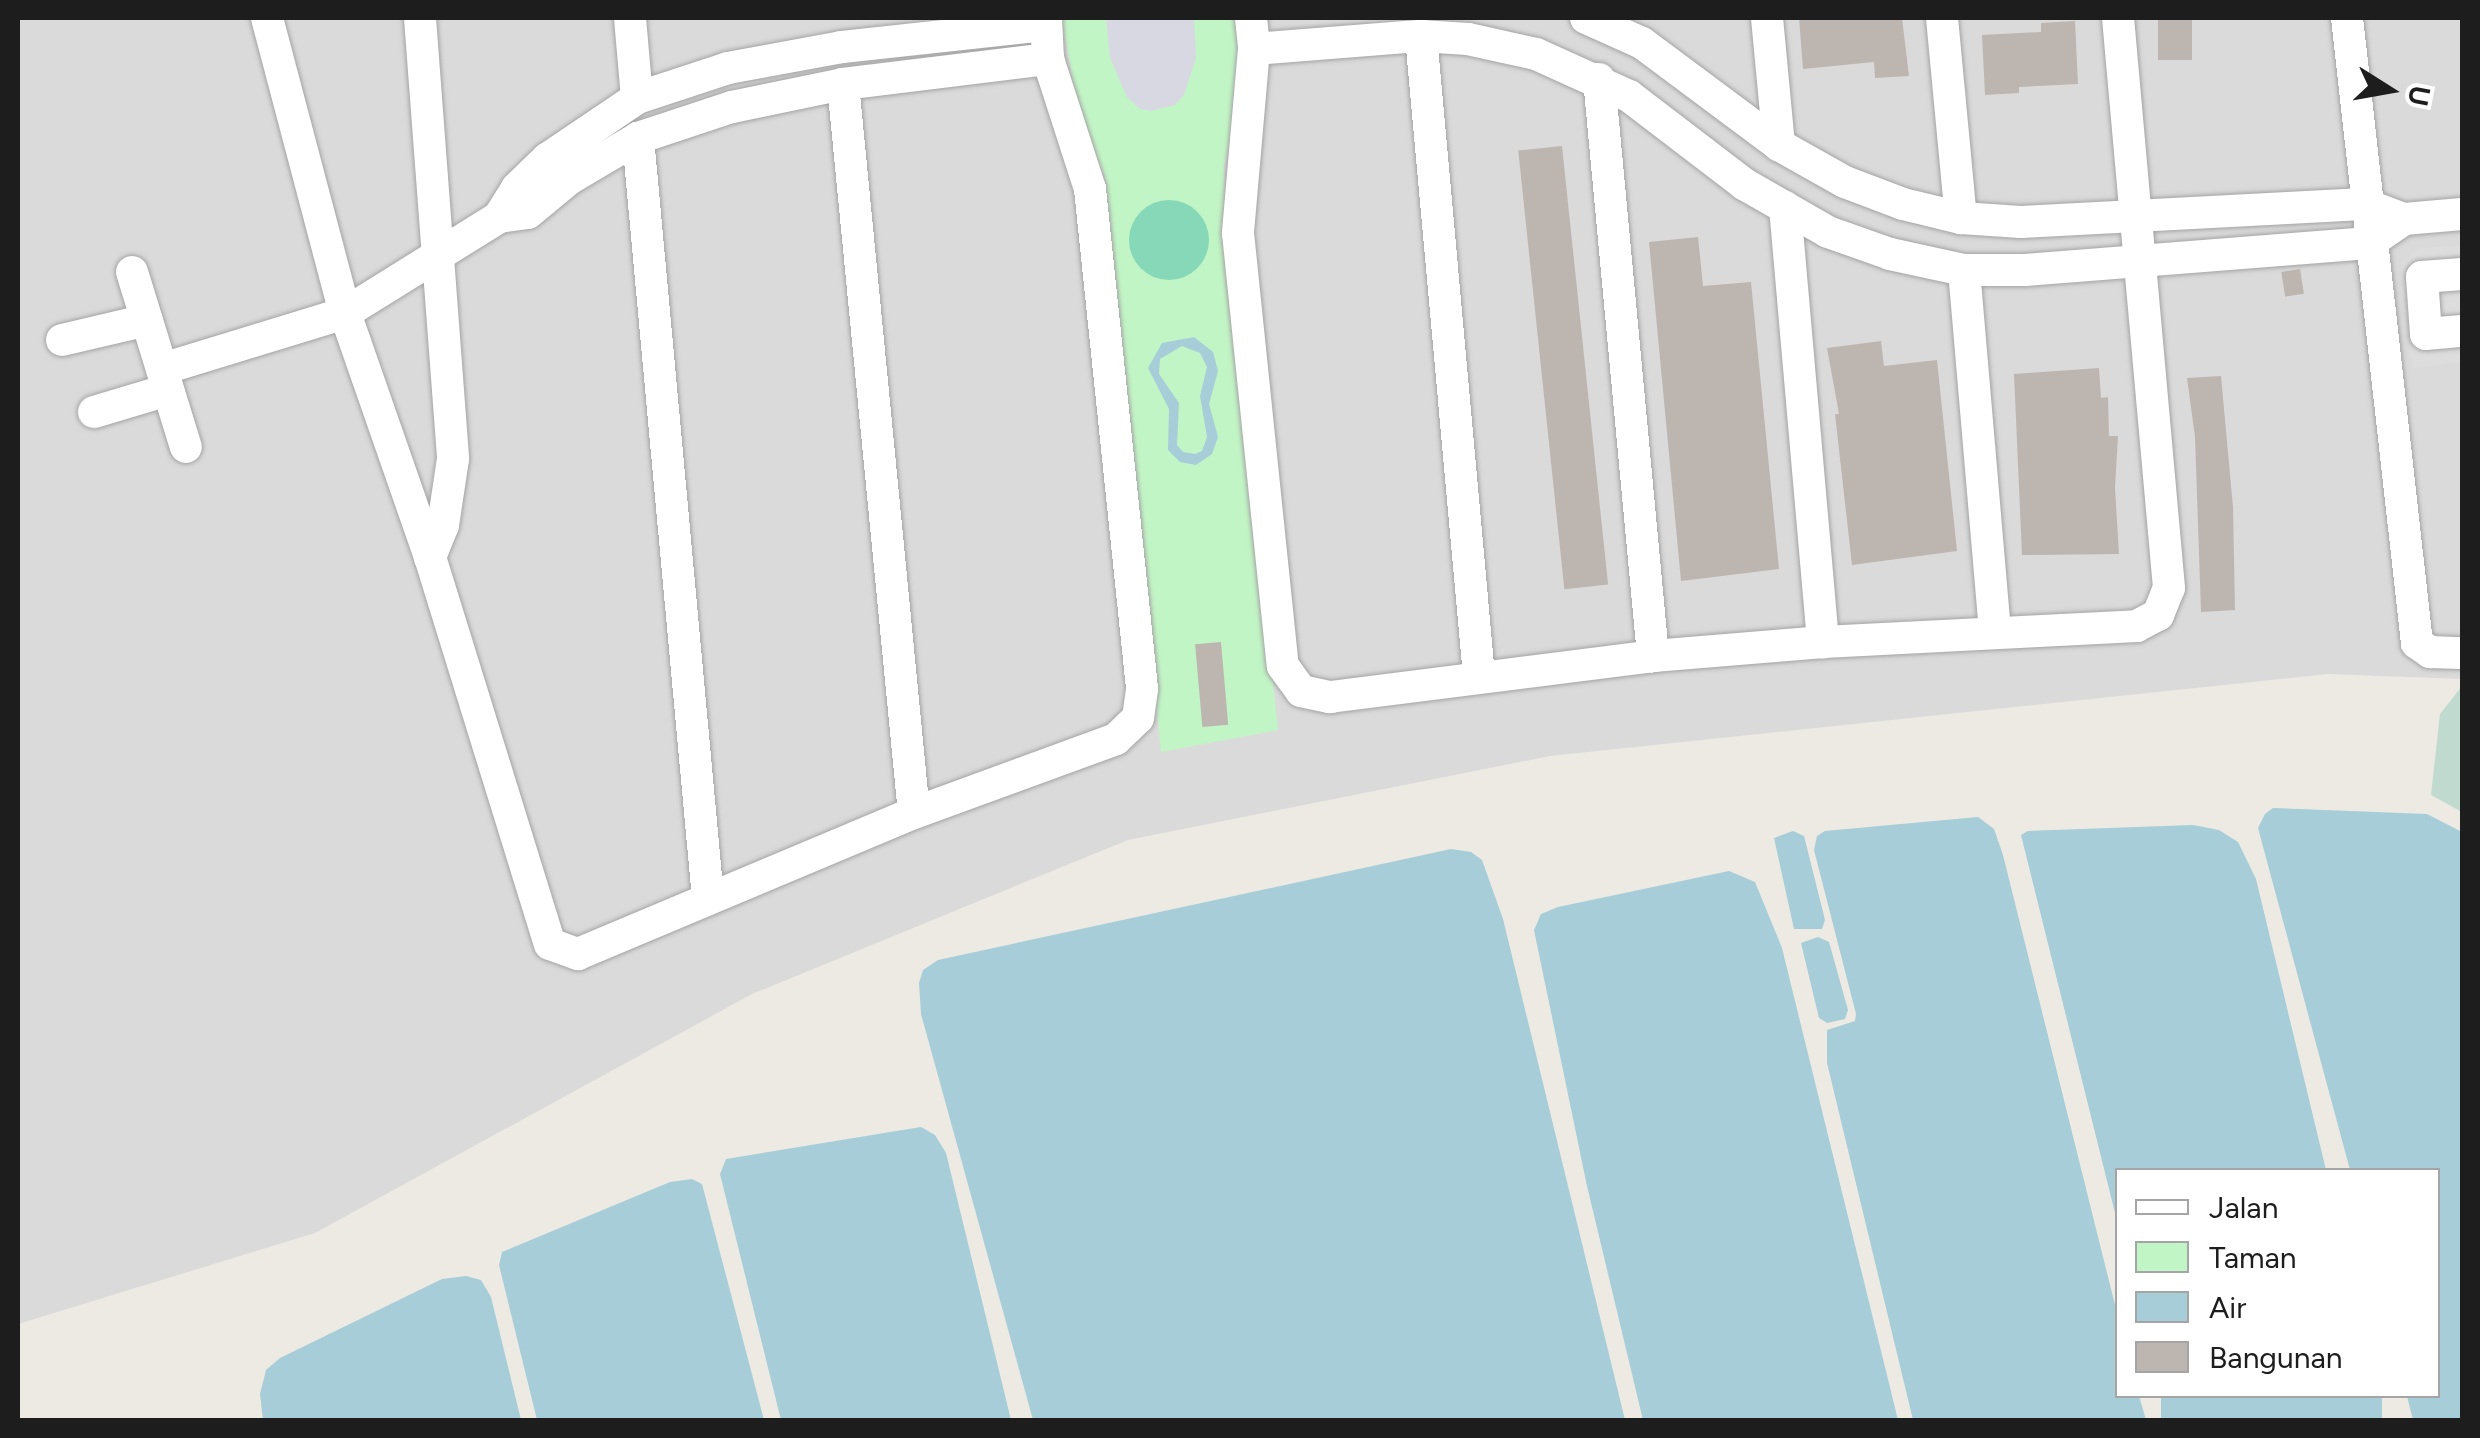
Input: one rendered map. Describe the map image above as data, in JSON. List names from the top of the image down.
{
  "legend": [
    "Jalan",
    "Taman",
    "Air",
    "Bangunan"
  ],
  "north": "right"
}
